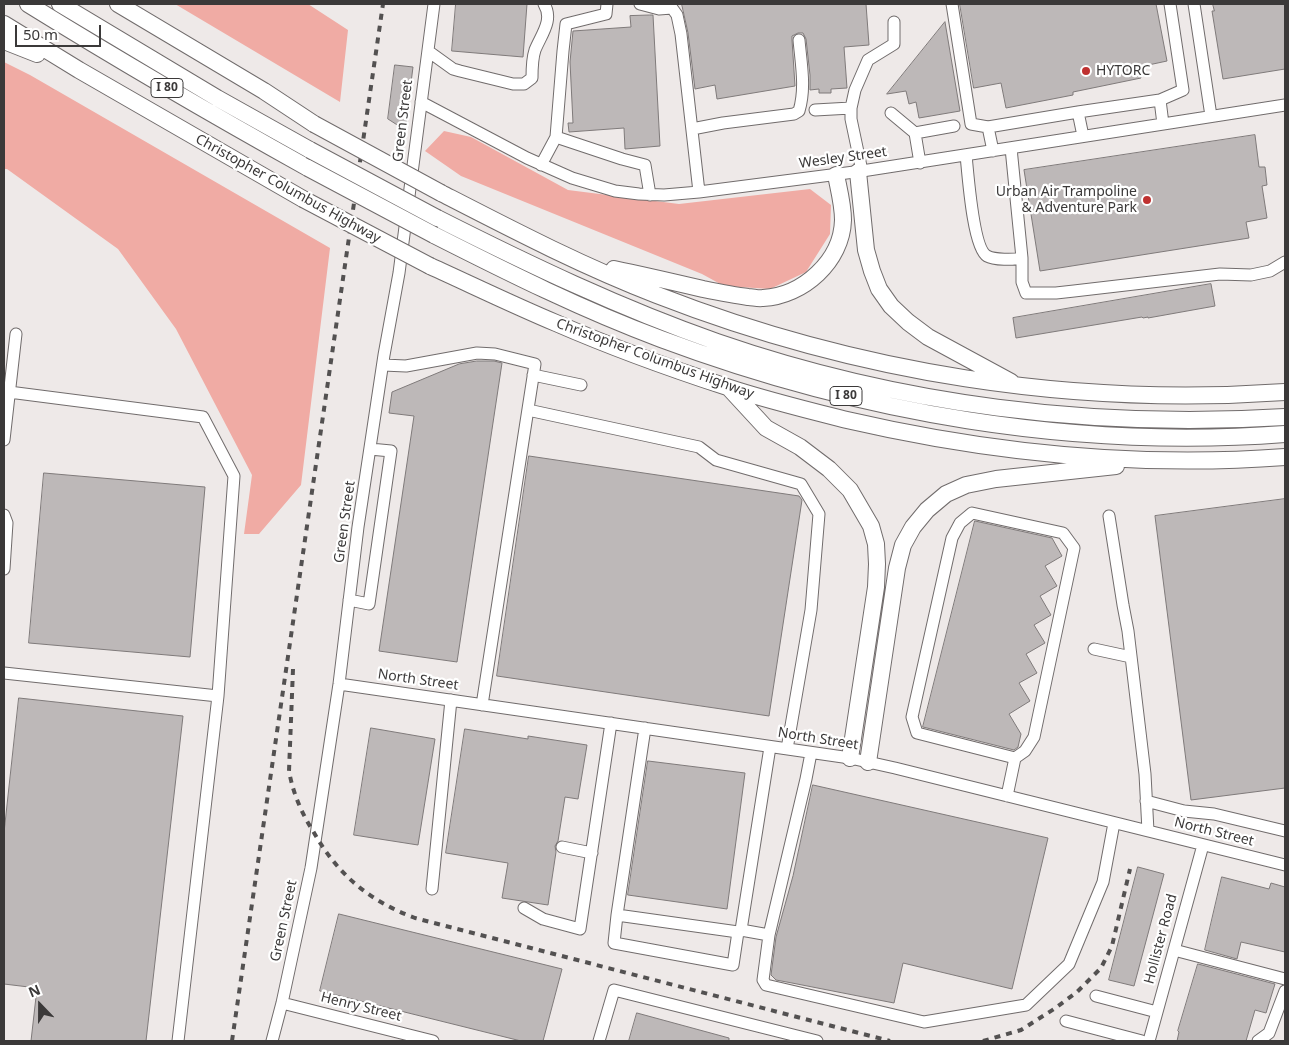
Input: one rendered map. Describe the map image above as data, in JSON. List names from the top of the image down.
{
  "streets": {
    "highway": ["I 80", "Christopher Columbus Highway"],
    "street": [
      "Green Street",
      "Wesley Street",
      "North Street",
      "Hollister Road",
      "Henry Street"
    ]
  },
  "crossings": [
    ["Green Street", "Wesley Street"],
    ["Green Street", "North Street"],
    ["Green Street", "Henry Street"],
    ["North Street", "Hollister Road"]
  ],
  "places": ["HYTORC", "Urban Air Trampoline & Adventure Park"],
  "scale_bar": "50 m",
  "north": "top"
}
